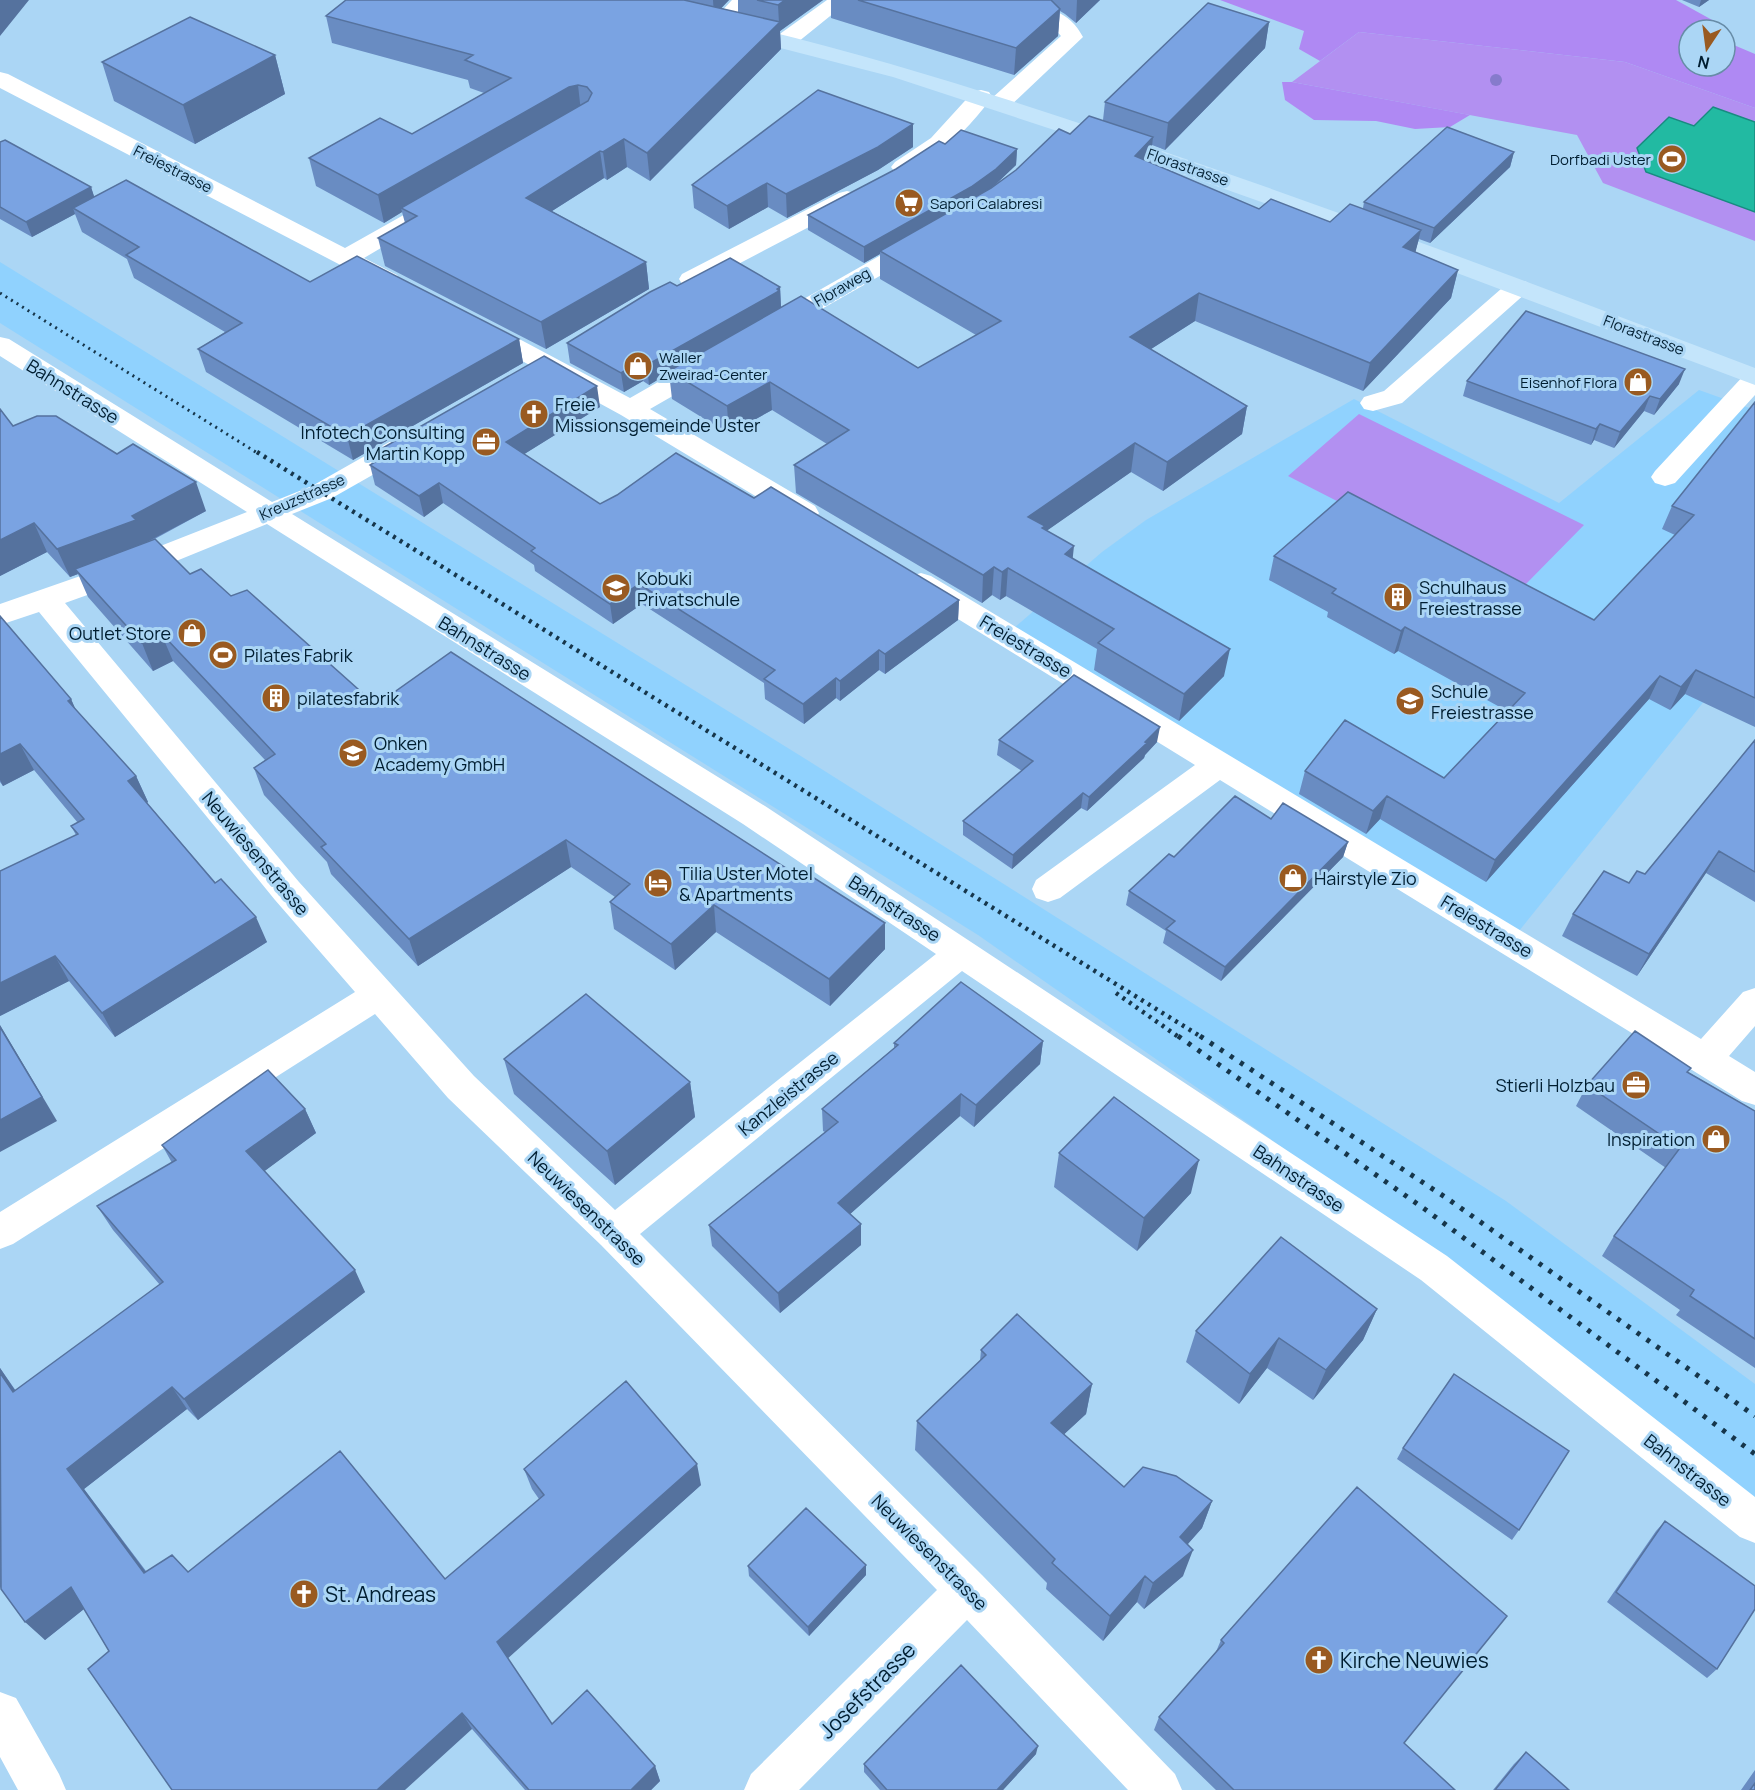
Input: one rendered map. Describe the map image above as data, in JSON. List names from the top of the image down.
{
  "streets": {
    "main road": ["Florastrasse"],
    "street": [
      "Freiestrasse",
      "Floraweg",
      "Bahnstrasse",
      "Kreuzstrasse",
      "Neuwiesenstrasse",
      "Kanzleistrasse",
      "Josefstrasse"
    ]
  },
  "crossings": [
    ["Bahnstrasse", "Kreuzstrasse"],
    ["Bahnstrasse", "Kanzleistrasse"],
    ["Kreuzstrasse", "Neuwiesenstrasse"],
    ["Neuwiesenstrasse", "Kanzleistrasse"],
    ["Neuwiesenstrasse", "Josefstrasse"]
  ],
  "places": {
    "sports": ["Dorfbadi Uster", "Pilates Fabrik"],
    "supermarket": ["Sapori Calabresi"],
    "shop": [
      "Waller Zweirad-Center",
      "Eisenhof Flora",
      "Outlet Store",
      "Hairstyle Zio",
      "Inspiration"
    ],
    "church": ["Freie Missionsgemeinde Uster", "St. Andreas", "Kirche Neuwies"],
    "office": ["Infotech Consulting Martin Kopp", "Stierli Holzbau"],
    "school or university": ["Kobuki Privatschule", "Schule Freiestrasse", "Onken Academy GmbH"],
    "building": ["Schulhaus Freiestrasse", "pilatesfabrik"],
    "hotel": ["Tilia Uster Motel & Apartments"]
  },
  "north": "bottom"
}
